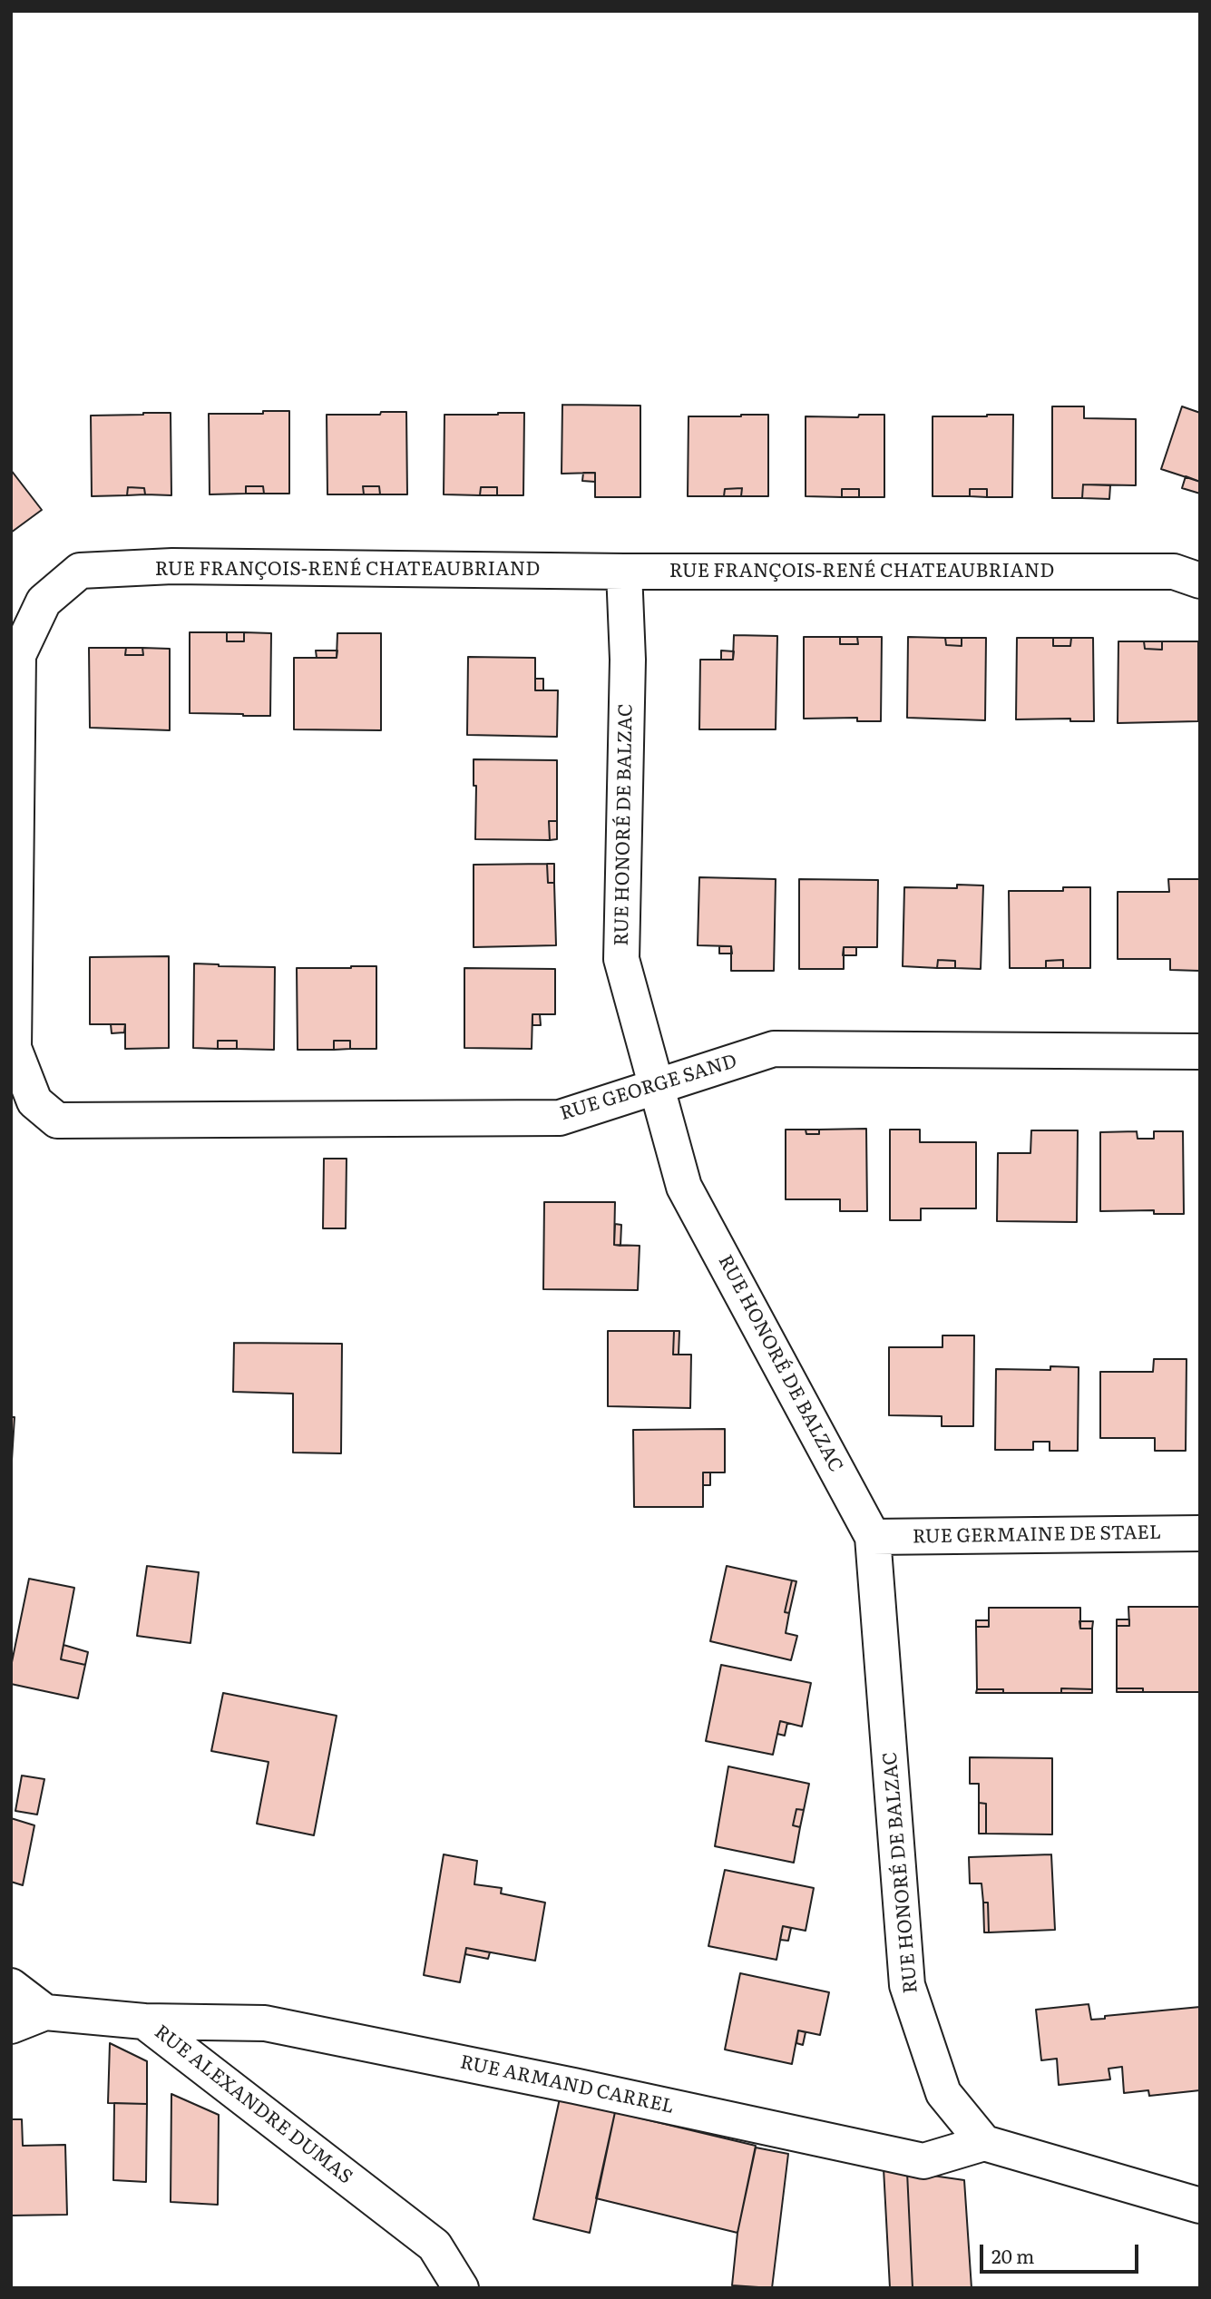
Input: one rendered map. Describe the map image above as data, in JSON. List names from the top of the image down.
{
  "streets": {
    "street": [
      "RUE FRANÇOIS-RENÉ CHATEAUBRIAND",
      "RUE HONORÉ DE BALZAC",
      "RUE GEORGE SAND",
      "RUE GERMAINE DE STAEL",
      "RUE ARMAND CARREL",
      "RUE ALEXANDRE DUMAS"
    ]
  },
  "crossings": [
    ["RUE FRANÇOIS-RENÉ CHATEAUBRIAND", "RUE HONORÉ DE BALZAC"],
    ["RUE FRANÇOIS-RENÉ CHATEAUBRIAND", "RUE GEORGE SAND"],
    ["RUE HONORÉ DE BALZAC", "RUE GEORGE SAND"],
    ["RUE HONORÉ DE BALZAC", "RUE GERMAINE DE STAEL"],
    ["RUE HONORÉ DE BALZAC", "RUE ARMAND CARREL"],
    ["RUE ARMAND CARREL", "RUE ALEXANDRE DUMAS"]
  ],
  "scale_bar": "20 m"
}
